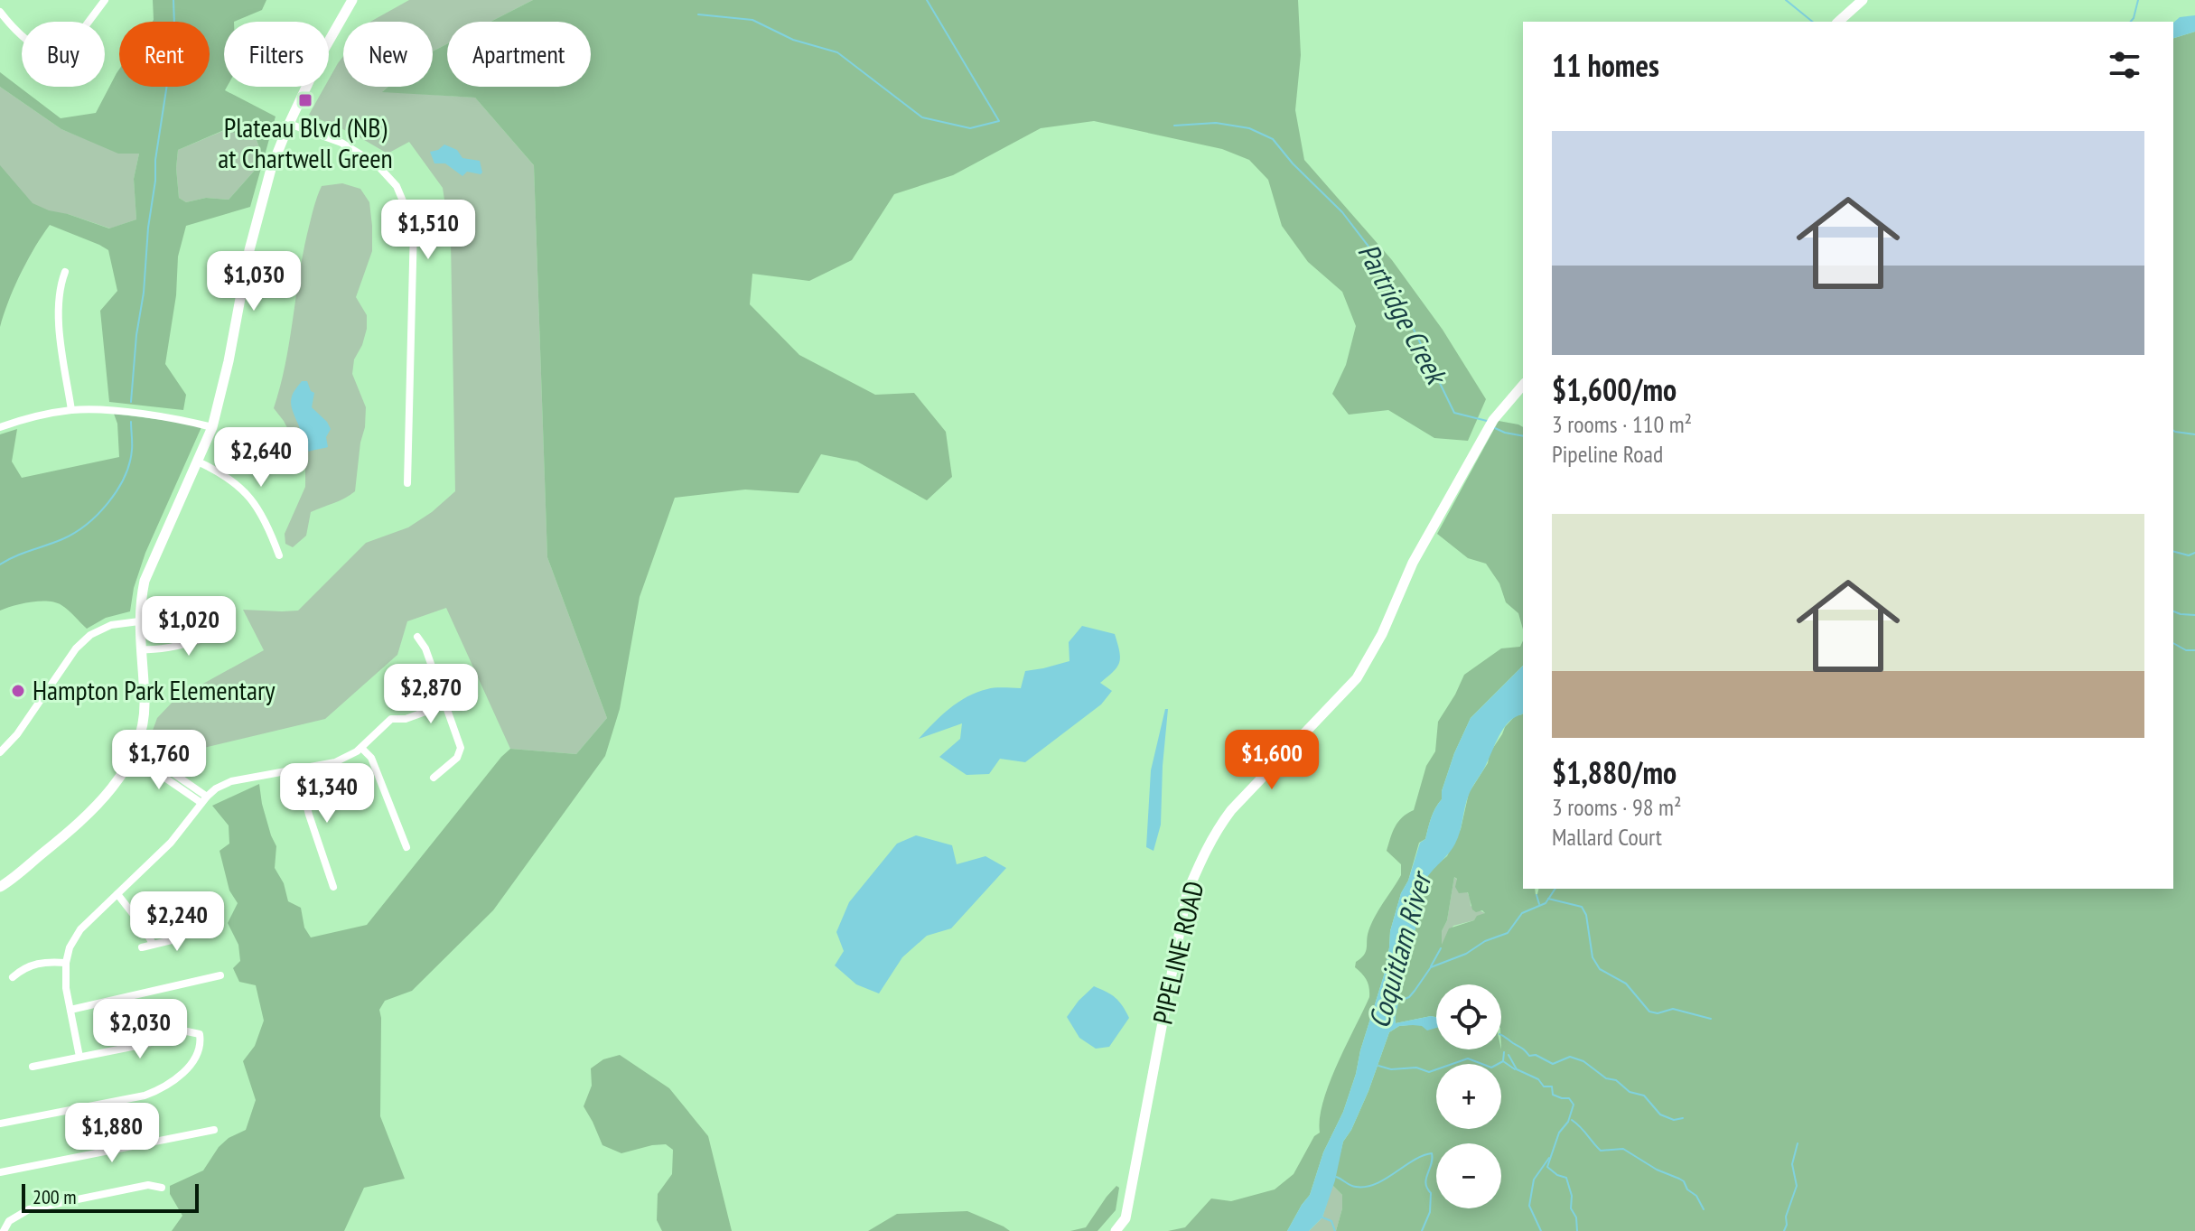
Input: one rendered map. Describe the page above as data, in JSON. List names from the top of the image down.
{
  "streets": {
    "street": ["PIPELINE ROAD"]
  },
  "water": ["Partridge Creek", "Coquitlam River"],
  "places": {
    "transit": ["Plateau Blvd (NB) at Chartwell Green"],
    "other": ["Hampton Park Elementary"]
  },
  "scale_bar": "200 m",
  "page": {
    "chip": [
      "Buy",
      "Rent",
      "Filters",
      "New",
      "Apartment"
    ],
    "heading": "11 homes",
    "list": [
      {
        "name": "$1,600/mo",
        "note": "3 rooms · 110 m² · Pipeline Road"
      },
      {
        "name": "$1,880/mo",
        "note": "3 rooms · 98 m² · Mallard Court"
      }
    ],
    "price": [
      "$1,510",
      "$1,030",
      "$2,640",
      "$1,020",
      "$2,870",
      "$1,760",
      "$1,600",
      "$1,340",
      "$2,240",
      "$2,030",
      "$1,880"
    ],
    "map_buttons": ["+", "−"],
    "scale": "200 m"
  }
}
